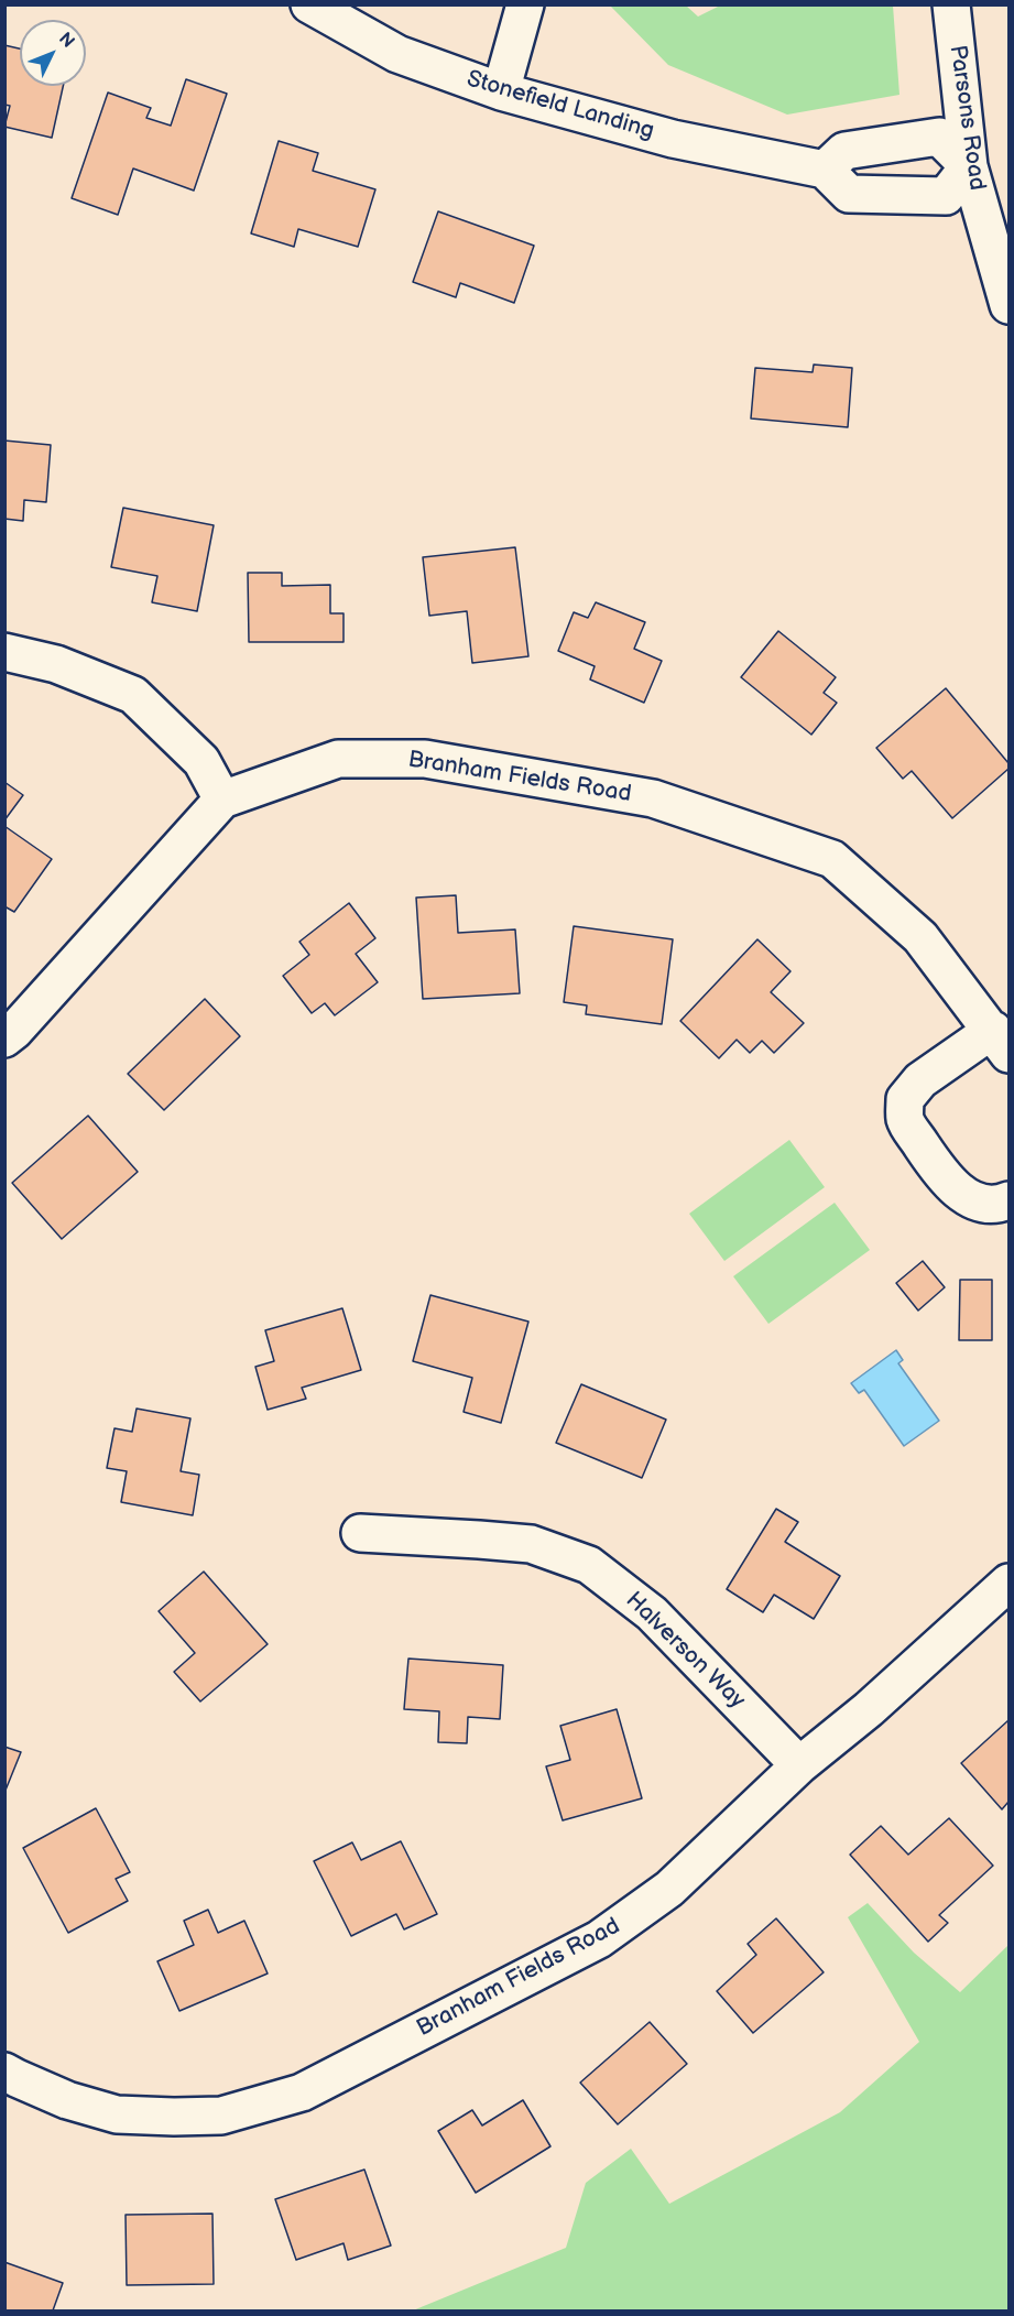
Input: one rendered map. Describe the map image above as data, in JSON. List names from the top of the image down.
{
  "streets": {
    "street": [
      "Stonefield Landing",
      "Parsons Road",
      "Branham Fields Road",
      "Halverson Way"
    ]
  },
  "crossings": [
    ["Branham Fields Road", "Halverson Way"]
  ],
  "north": "top right"
}
